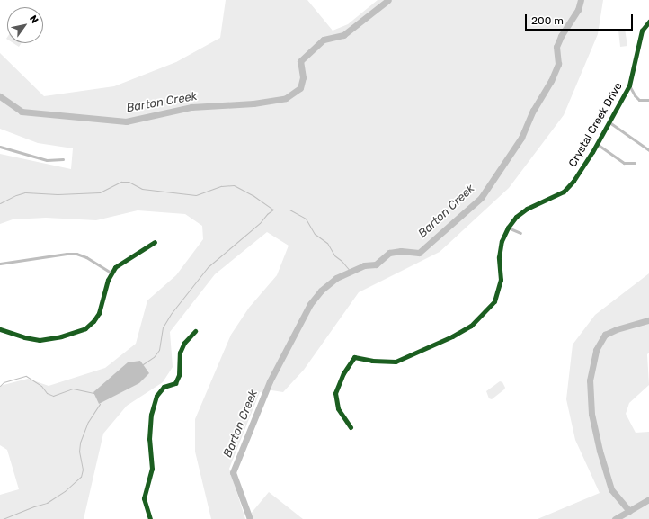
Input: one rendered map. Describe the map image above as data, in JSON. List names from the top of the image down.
{
  "streets": {
    "street": ["Crystal Creek Drive"]
  },
  "water": ["Barton Creek"],
  "scale_bar": "200 m",
  "north": "top right"
}
